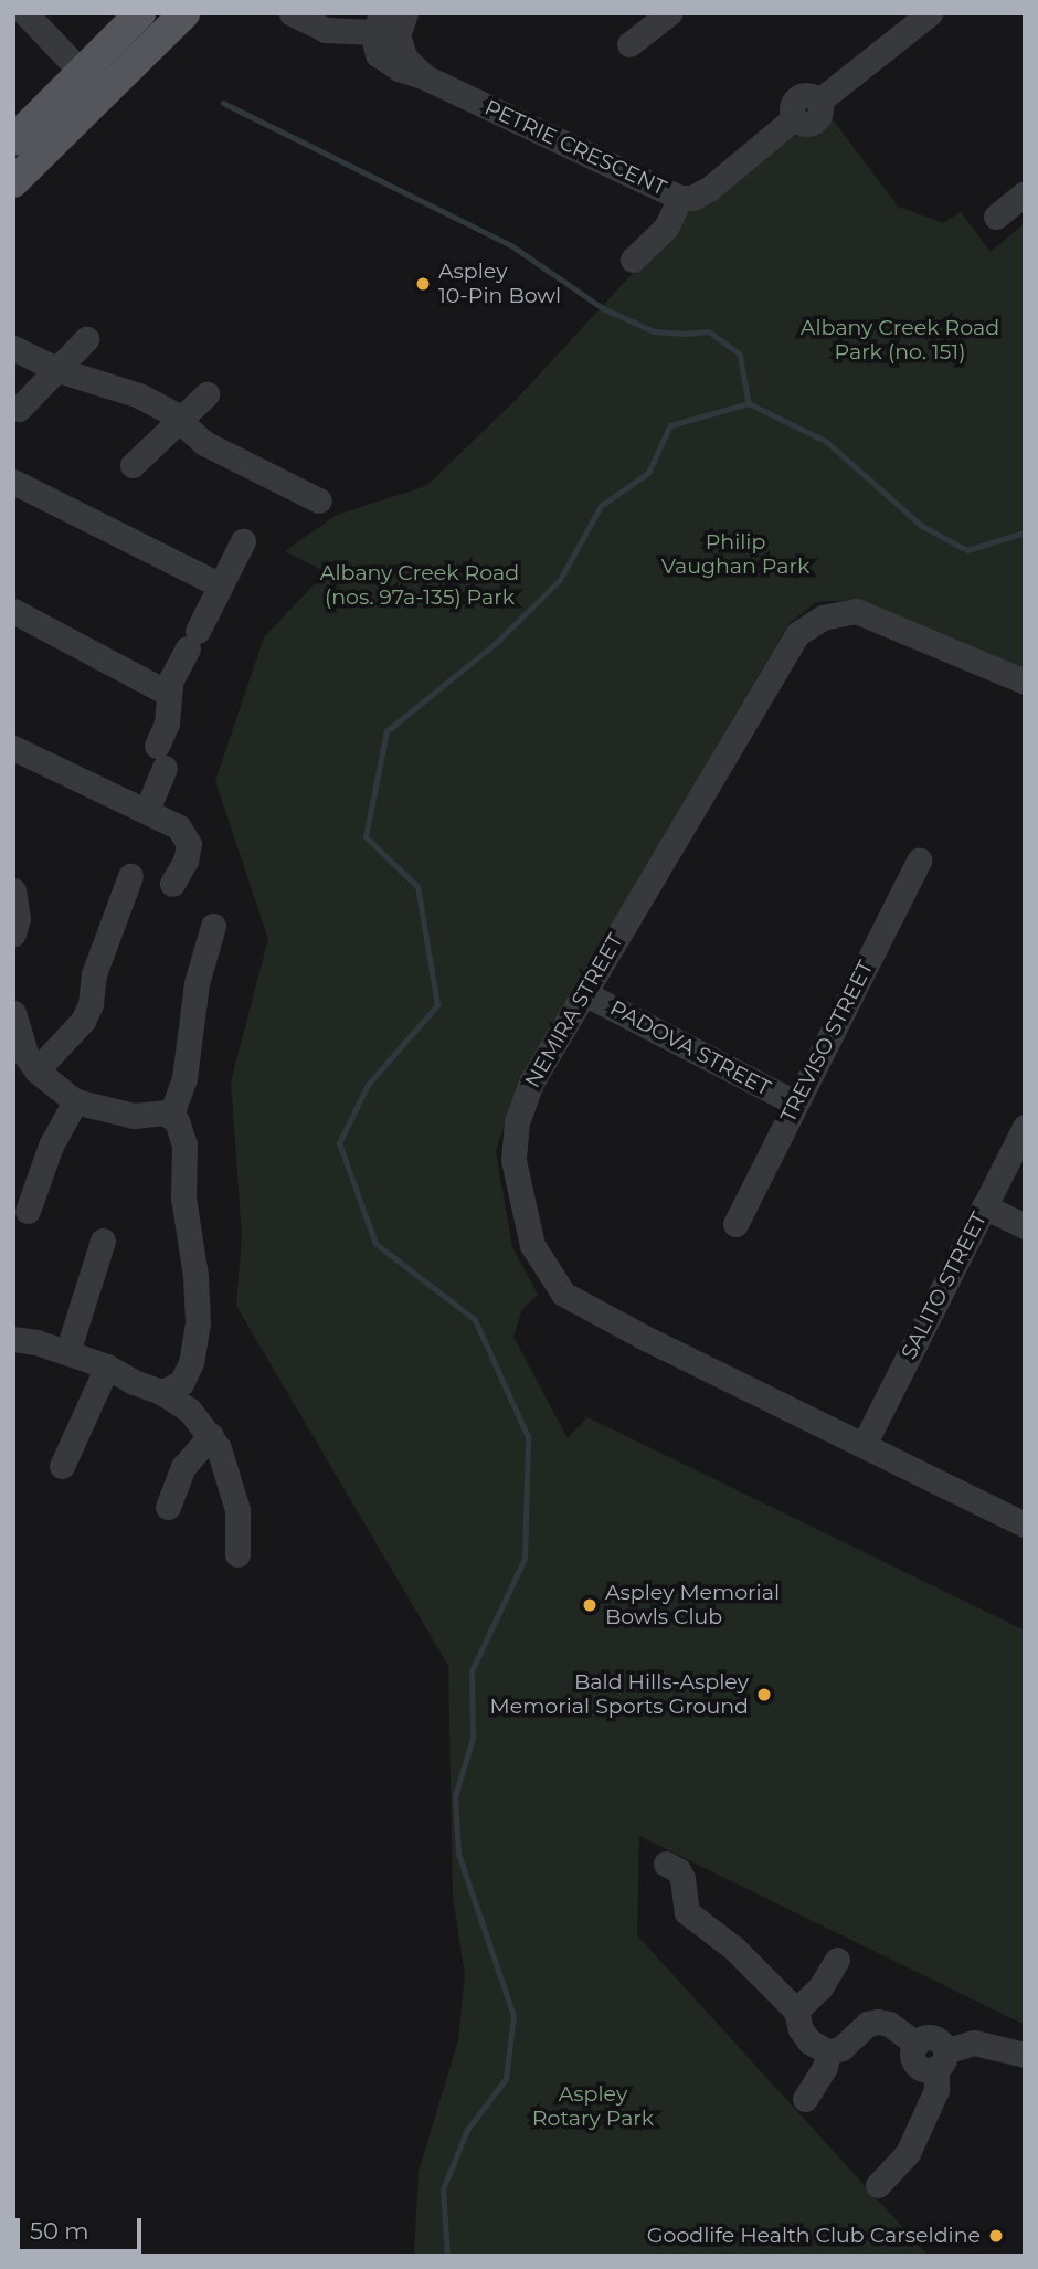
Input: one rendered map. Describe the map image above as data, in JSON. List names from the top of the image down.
{
  "streets": {
    "street": [
      "PETRIE CRESCENT",
      "NEMIRA STREET",
      "TREVISO STREET",
      "PADOVA STREET",
      "SALITO STREET"
    ]
  },
  "crossings": [
    ["NEMIRA STREET", "PADOVA STREET"],
    ["NEMIRA STREET", "SALITO STREET"],
    ["TREVISO STREET", "PADOVA STREET"]
  ],
  "parks": [
    "Albany Creek Road Park (no. 151)",
    "Philip Vaughan Park",
    "Albany Creek Road (nos. 97a-135) Park",
    "Aspley Rotary Park"
  ],
  "places": [
    "Aspley 10-Pin Bowl",
    "Aspley Memorial Bowls Club",
    "Bald Hills-Aspley Memorial Sports Ground",
    "Goodlife Health Club Carseldine"
  ],
  "scale_bar": "50 m"
}
